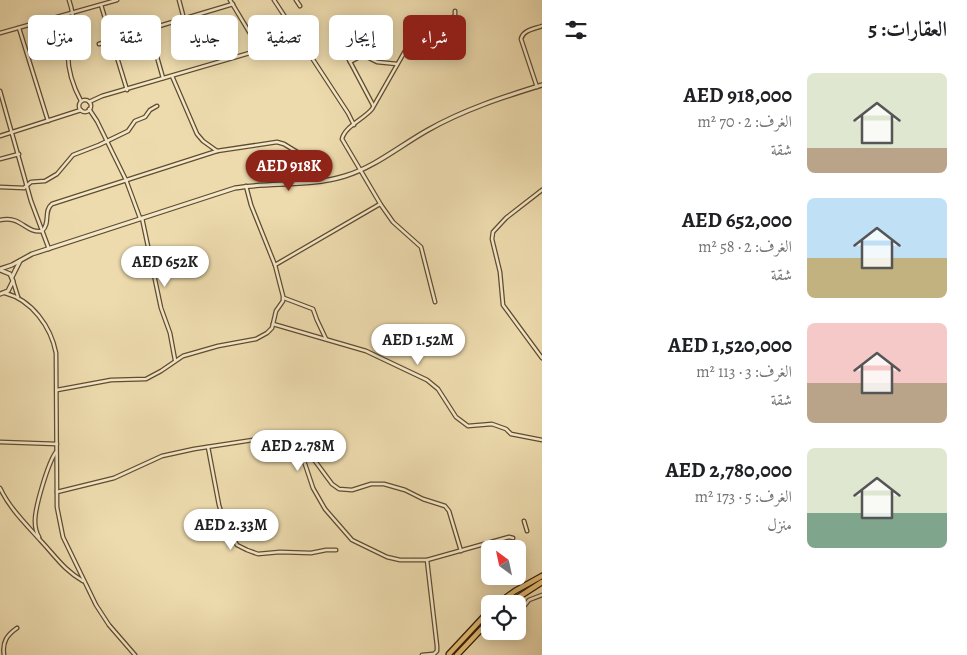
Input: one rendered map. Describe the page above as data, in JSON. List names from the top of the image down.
{
  "north": "top left",
  "page": {
    "heading": "العقارات: 5",
    "chip": [
      "شراء",
      "إيجار",
      "تصفية",
      "جديد",
      "شقة",
      "منزل"
    ],
    "list": [
      {
        "name": "AED 918,000",
        "note": "الغرف: 2 · 70 m² · شقة"
      },
      {
        "name": "AED 652,000",
        "note": "الغرف: 2 · 58 m² · شقة"
      },
      {
        "name": "AED 1,520,000",
        "note": "الغرف: 3 · 113 m² · شقة"
      },
      {
        "name": "AED 2,780,000",
        "note": "الغرف: 5 · 173 m² · منزل"
      }
    ],
    "price": [
      "AED 918K",
      "AED 652K",
      "AED 1.52M",
      "AED 2.78M",
      "AED 2.33M"
    ]
  }
}
